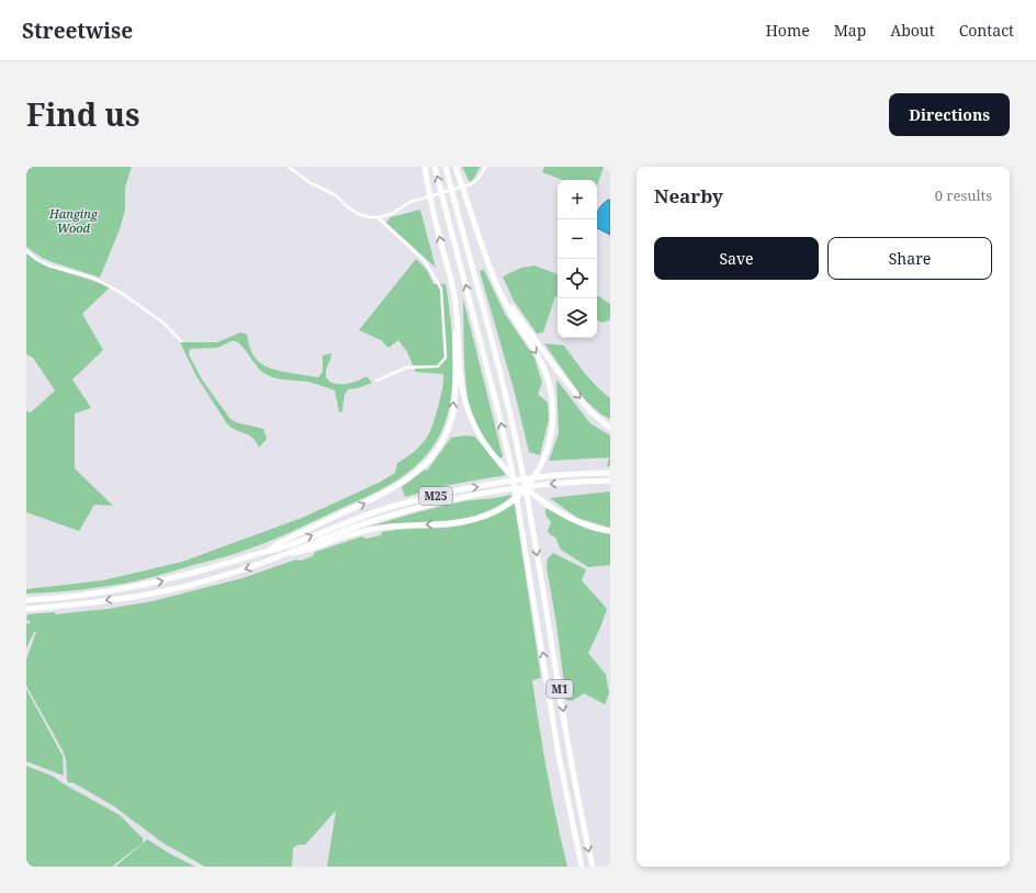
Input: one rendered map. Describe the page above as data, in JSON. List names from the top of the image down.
{
  "streets": {
    "highway": ["M25", "M1"]
  },
  "parks": ["Hanging Wood"],
  "page": {
    "header": "Streetwise",
    "nav": [
      "Home",
      "Map",
      "About",
      "Contact"
    ],
    "title": "Find us",
    "buttons": [
      "Directions",
      ["Save", "Share"]
    ],
    "heading": ["Nearby", "0 results"],
    "map_buttons": ["+", "−"]
  }
}
